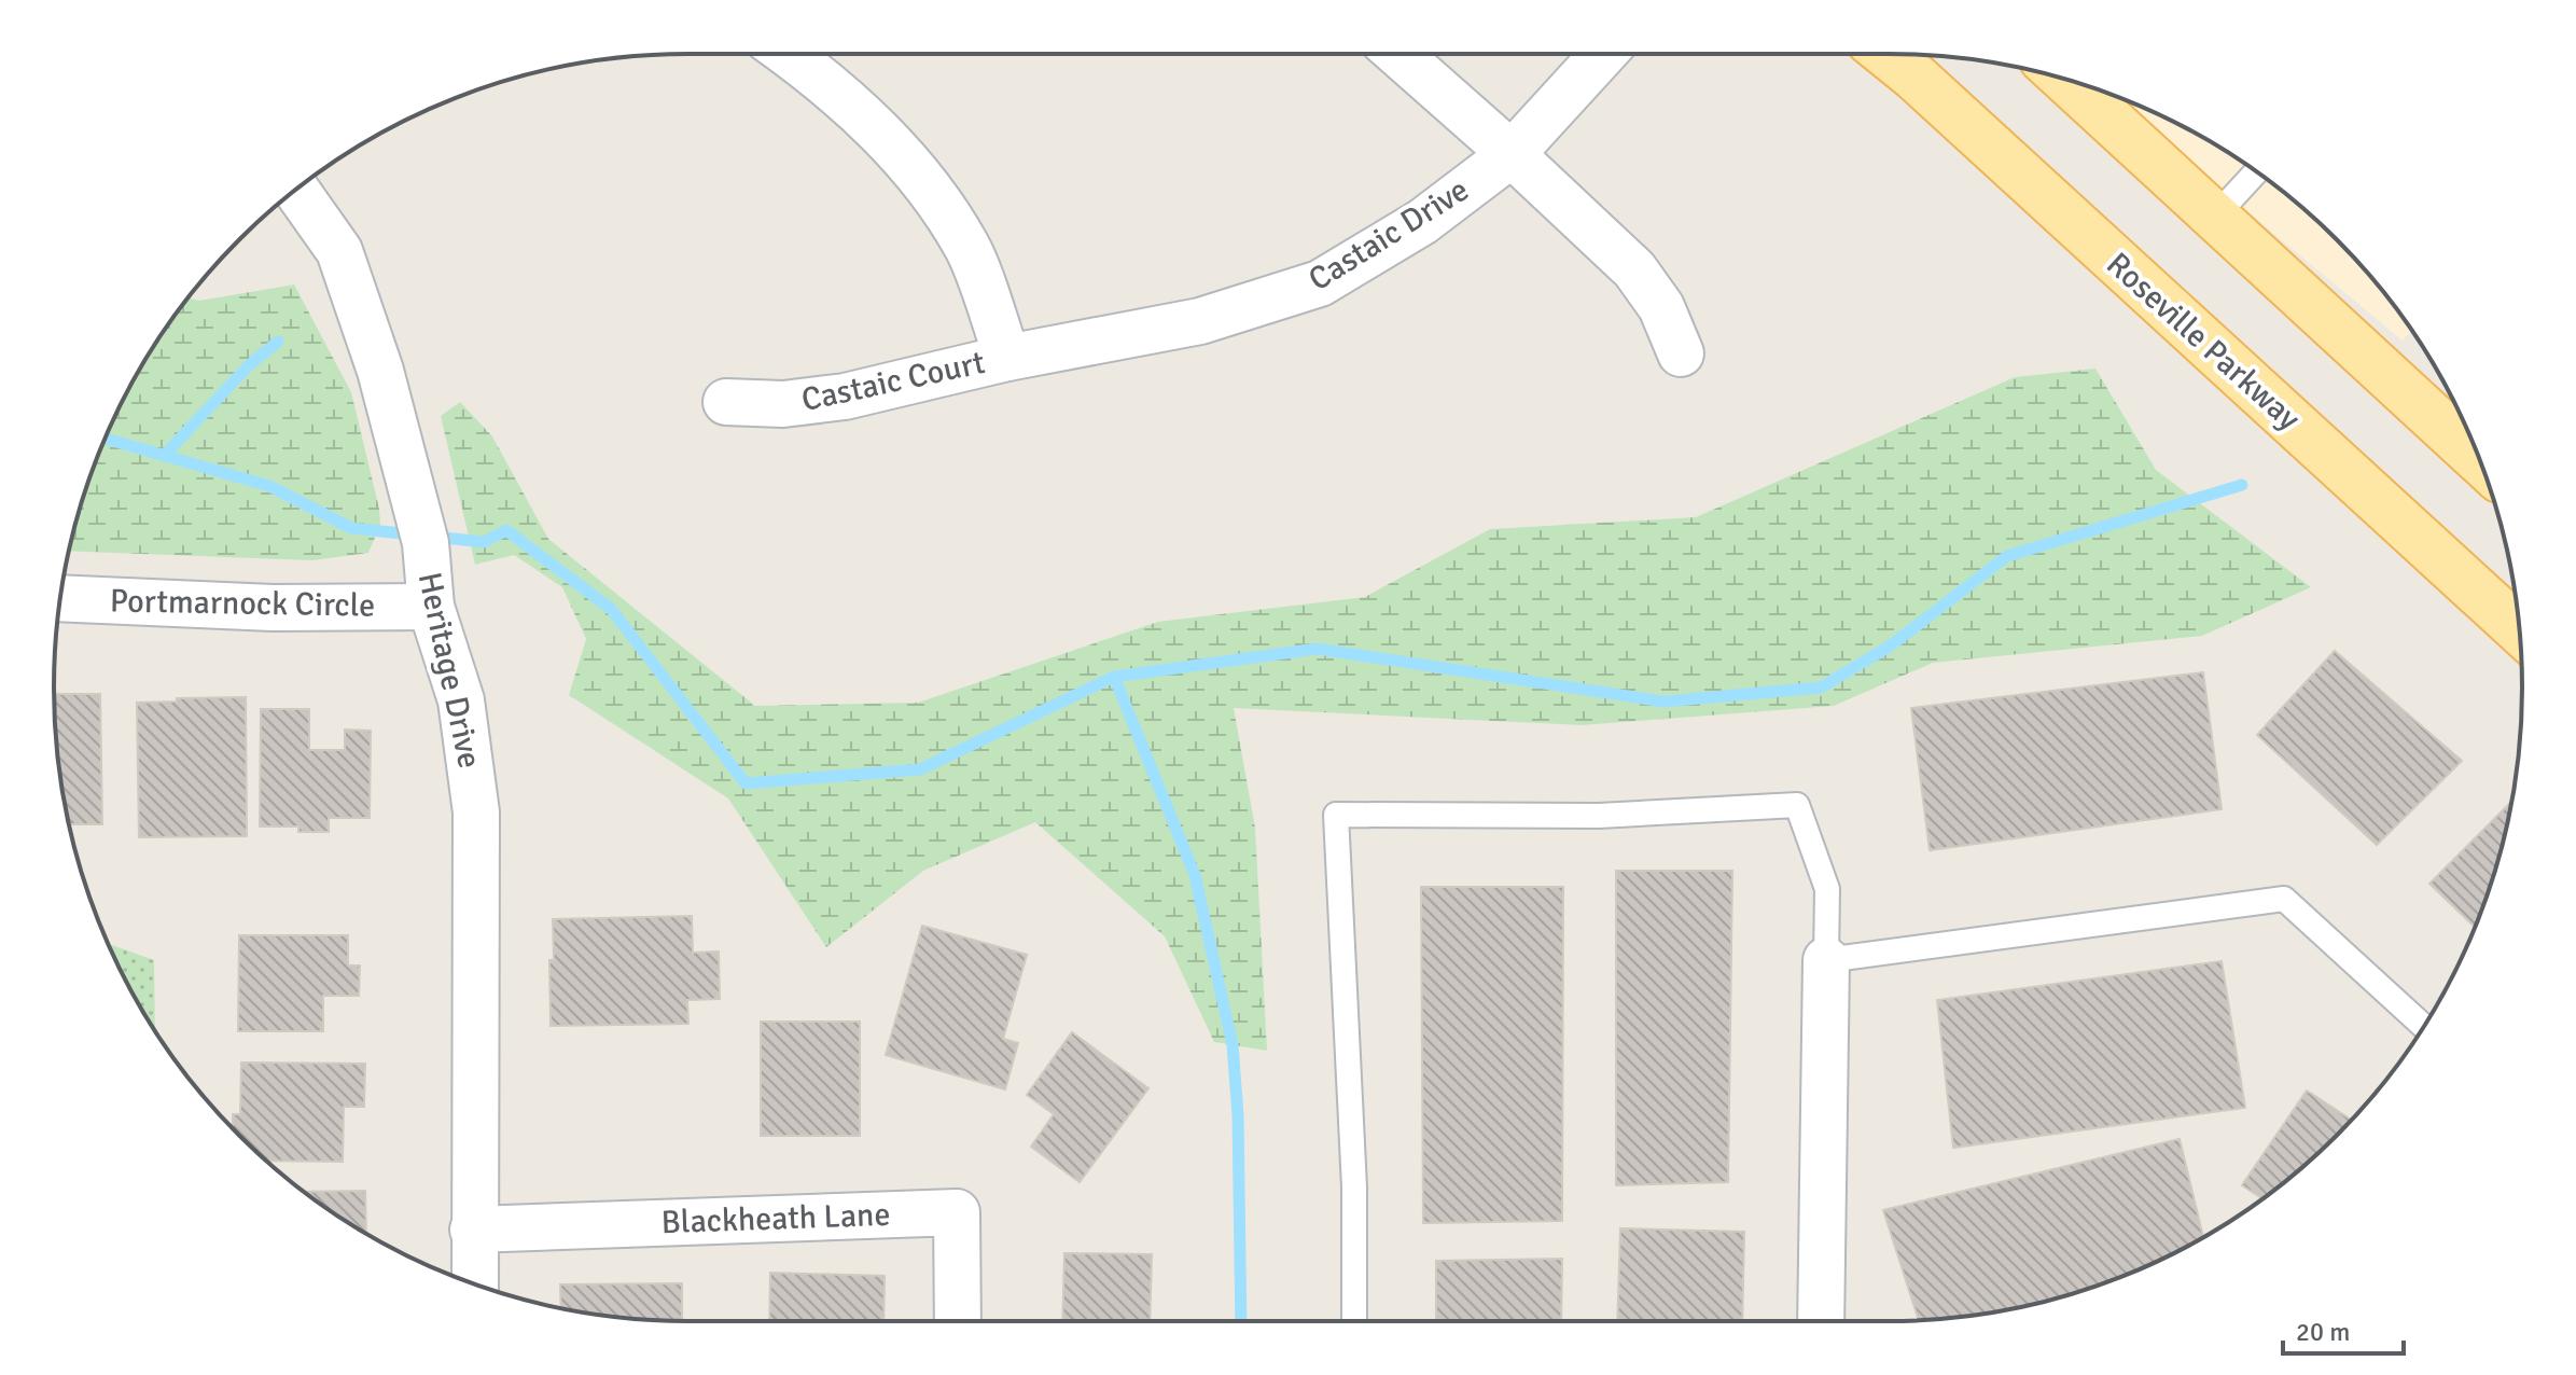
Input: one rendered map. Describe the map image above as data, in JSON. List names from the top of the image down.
{
  "streets": {
    "main road": ["Roseville Parkway"],
    "street": [
      "Castaic Drive",
      "Castaic Court",
      "Portmarnock Circle",
      "Heritage Drive",
      "Blackheath Lane"
    ]
  },
  "crossings": [
    ["Castaic Drive", "Castaic Court"],
    ["Portmarnock Circle", "Heritage Drive"],
    ["Heritage Drive", "Blackheath Lane"]
  ],
  "scale_bar": "20 m"
}
